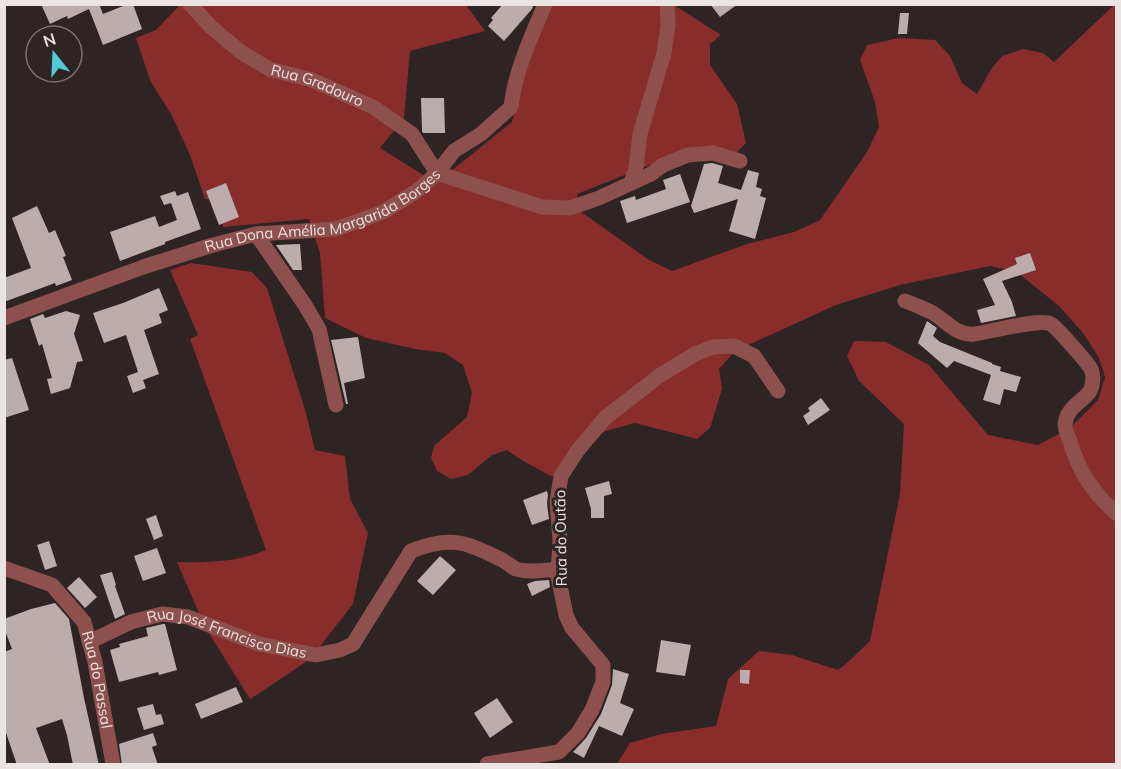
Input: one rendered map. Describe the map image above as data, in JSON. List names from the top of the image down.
{
  "streets": {
    "street": [
      "Rua Gradouro",
      "Rua Dona Amélia Margarida Borges",
      "Rua do Outão",
      "Rua José Francisco Dias",
      "Rua do Passal"
    ]
  },
  "crossings": [
    ["Rua Gradouro", "Rua Dona Amélia Margarida Borges"],
    ["Rua do Outão", "Rua José Francisco Dias"],
    ["Rua José Francisco Dias", "Rua do Passal"]
  ],
  "north": "top"
}
